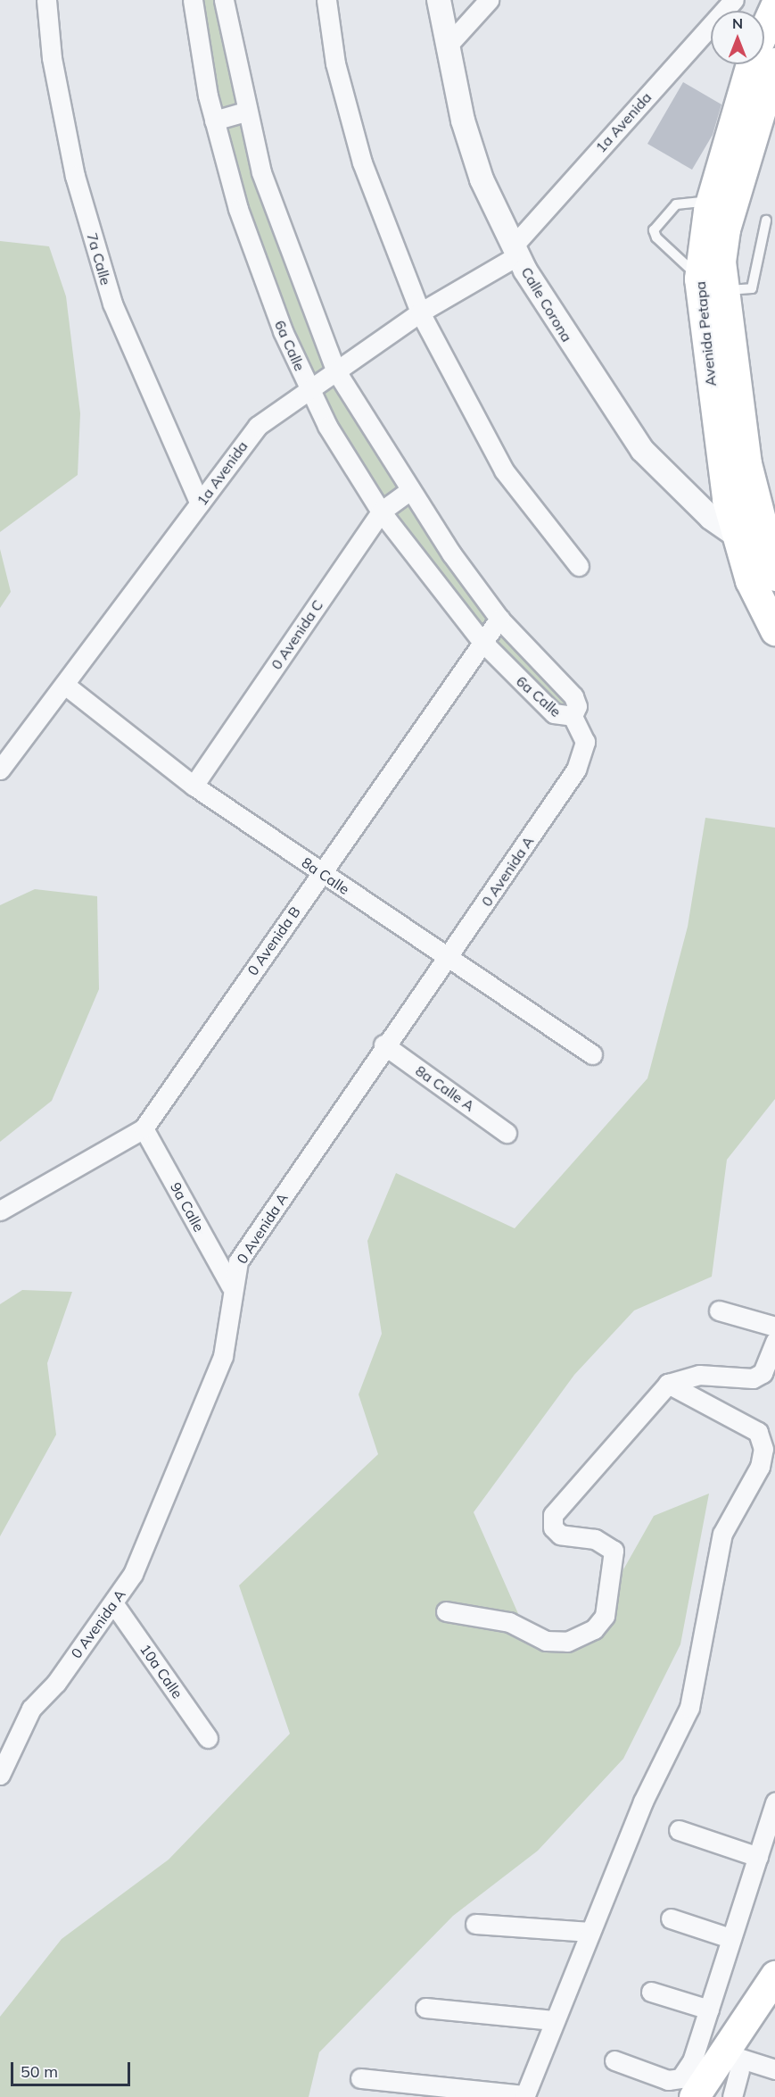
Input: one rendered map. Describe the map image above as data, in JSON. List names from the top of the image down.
{
  "streets": {
    "main road": ["Avenida Petapa"],
    "street": [
      "1a Avenida",
      "7a Calle",
      "Calle Corona",
      "6a Calle",
      "0 Avenida C",
      "0 Avenida A",
      "8a Calle",
      "0 Avenida B",
      "8a Calle A",
      "9a Calle",
      "10a Calle"
    ]
  },
  "crossings": [
    ["1a Avenida", "7a Calle"],
    ["1a Avenida", "Calle Corona"],
    ["1a Avenida", "6a Calle"],
    ["1a Avenida", "8a Calle"],
    ["Calle Corona", "Avenida Petapa"],
    ["6a Calle", "0 Avenida C"],
    ["6a Calle", "0 Avenida A"],
    ["6a Calle", "0 Avenida B"],
    ["0 Avenida C", "8a Calle"],
    ["0 Avenida A", "8a Calle"],
    ["0 Avenida A", "8a Calle A"],
    ["0 Avenida A", "9a Calle"],
    ["0 Avenida A", "10a Calle"],
    ["8a Calle", "0 Avenida B"],
    ["0 Avenida B", "9a Calle"]
  ],
  "scale_bar": "50 m",
  "north": "top"
}
